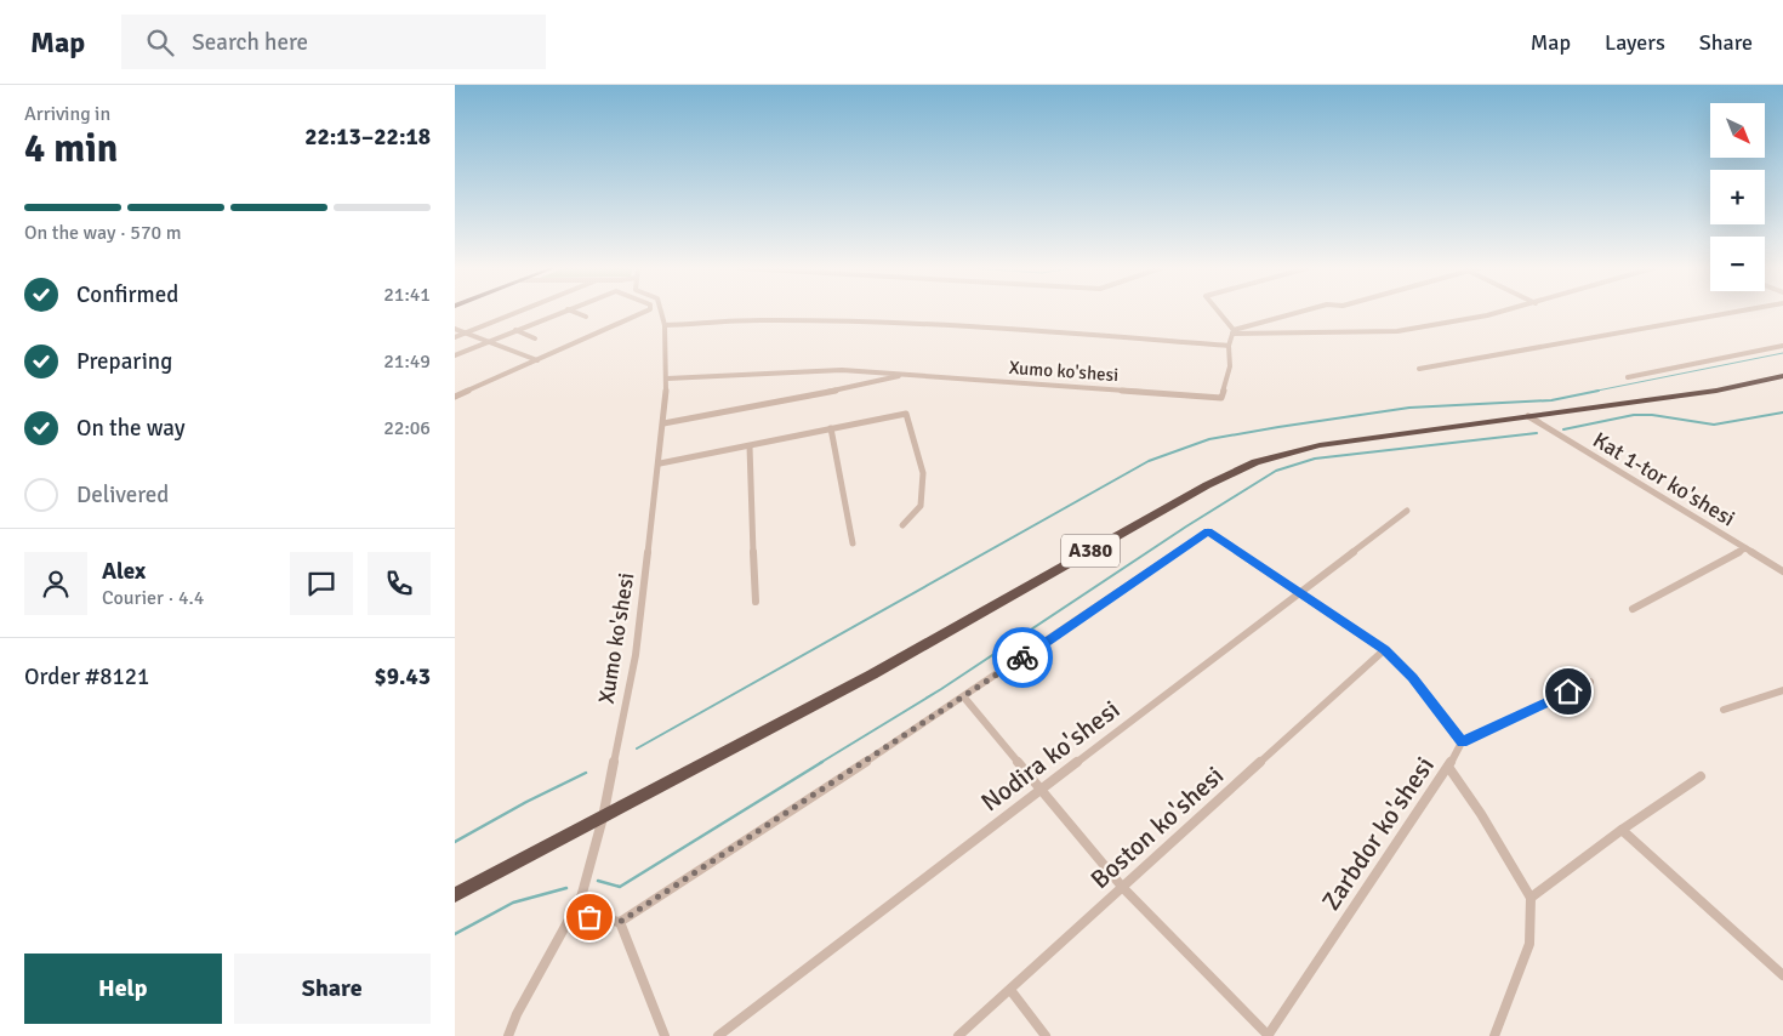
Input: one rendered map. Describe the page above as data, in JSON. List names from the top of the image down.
{
  "streets": {
    "highway": ["A380"],
    "street": [
      "Xumo ko'shesi",
      "Kat 1-tor ko'shesi",
      "Nodira ko'shesi",
      "Boston ko'shesi",
      "Zarbdor ko'shesi"
    ]
  },
  "crossings": [
    ["Xumo ko'shesi", "A380"],
    ["Kat 1-tor ko'shesi", "A380"]
  ],
  "north": "bottom right",
  "page": {
    "header": "Map",
    "search": "Search here",
    "nav": ["Map", "Layers", "Share"],
    "heading": ["4 min", "Arriving in", "22:13–22:18"],
    "panel": [
      "Alex",
      "Courier · 4.4",
      "Order #8121",
      "$9.43"
    ],
    "map_buttons": ["+", "−"],
    "bar": "On the way · 570 m",
    "list": [
      ["Confirmed", "21:41"],
      ["Preparing", "21:49"],
      ["On the way", "22:06"],
      "Delivered"
    ],
    "buttons": ["Help", "Share"]
  }
}
